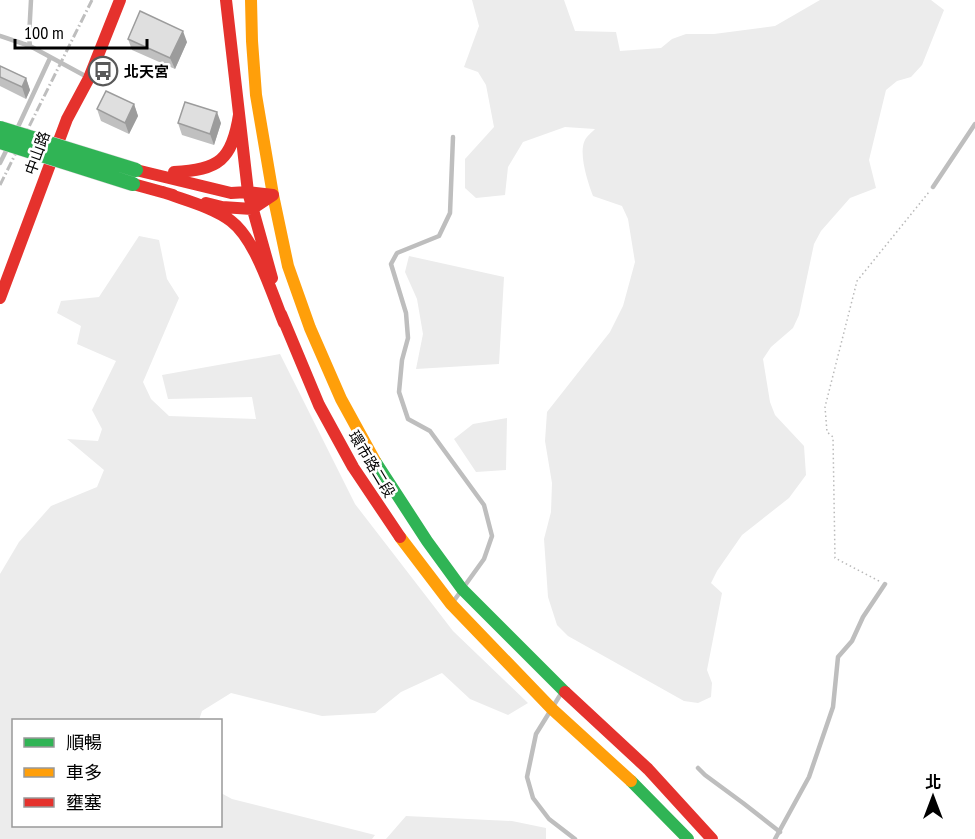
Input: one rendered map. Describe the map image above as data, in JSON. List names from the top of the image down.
{
  "streets": {
    "main road": ["中山路", "環市路二段"]
  },
  "places": {
    "bus stop": ["北天宮"]
  },
  "legend": ["順暢", "車多", "壅塞"],
  "scale_bar": "100 m",
  "north": "top"
}
